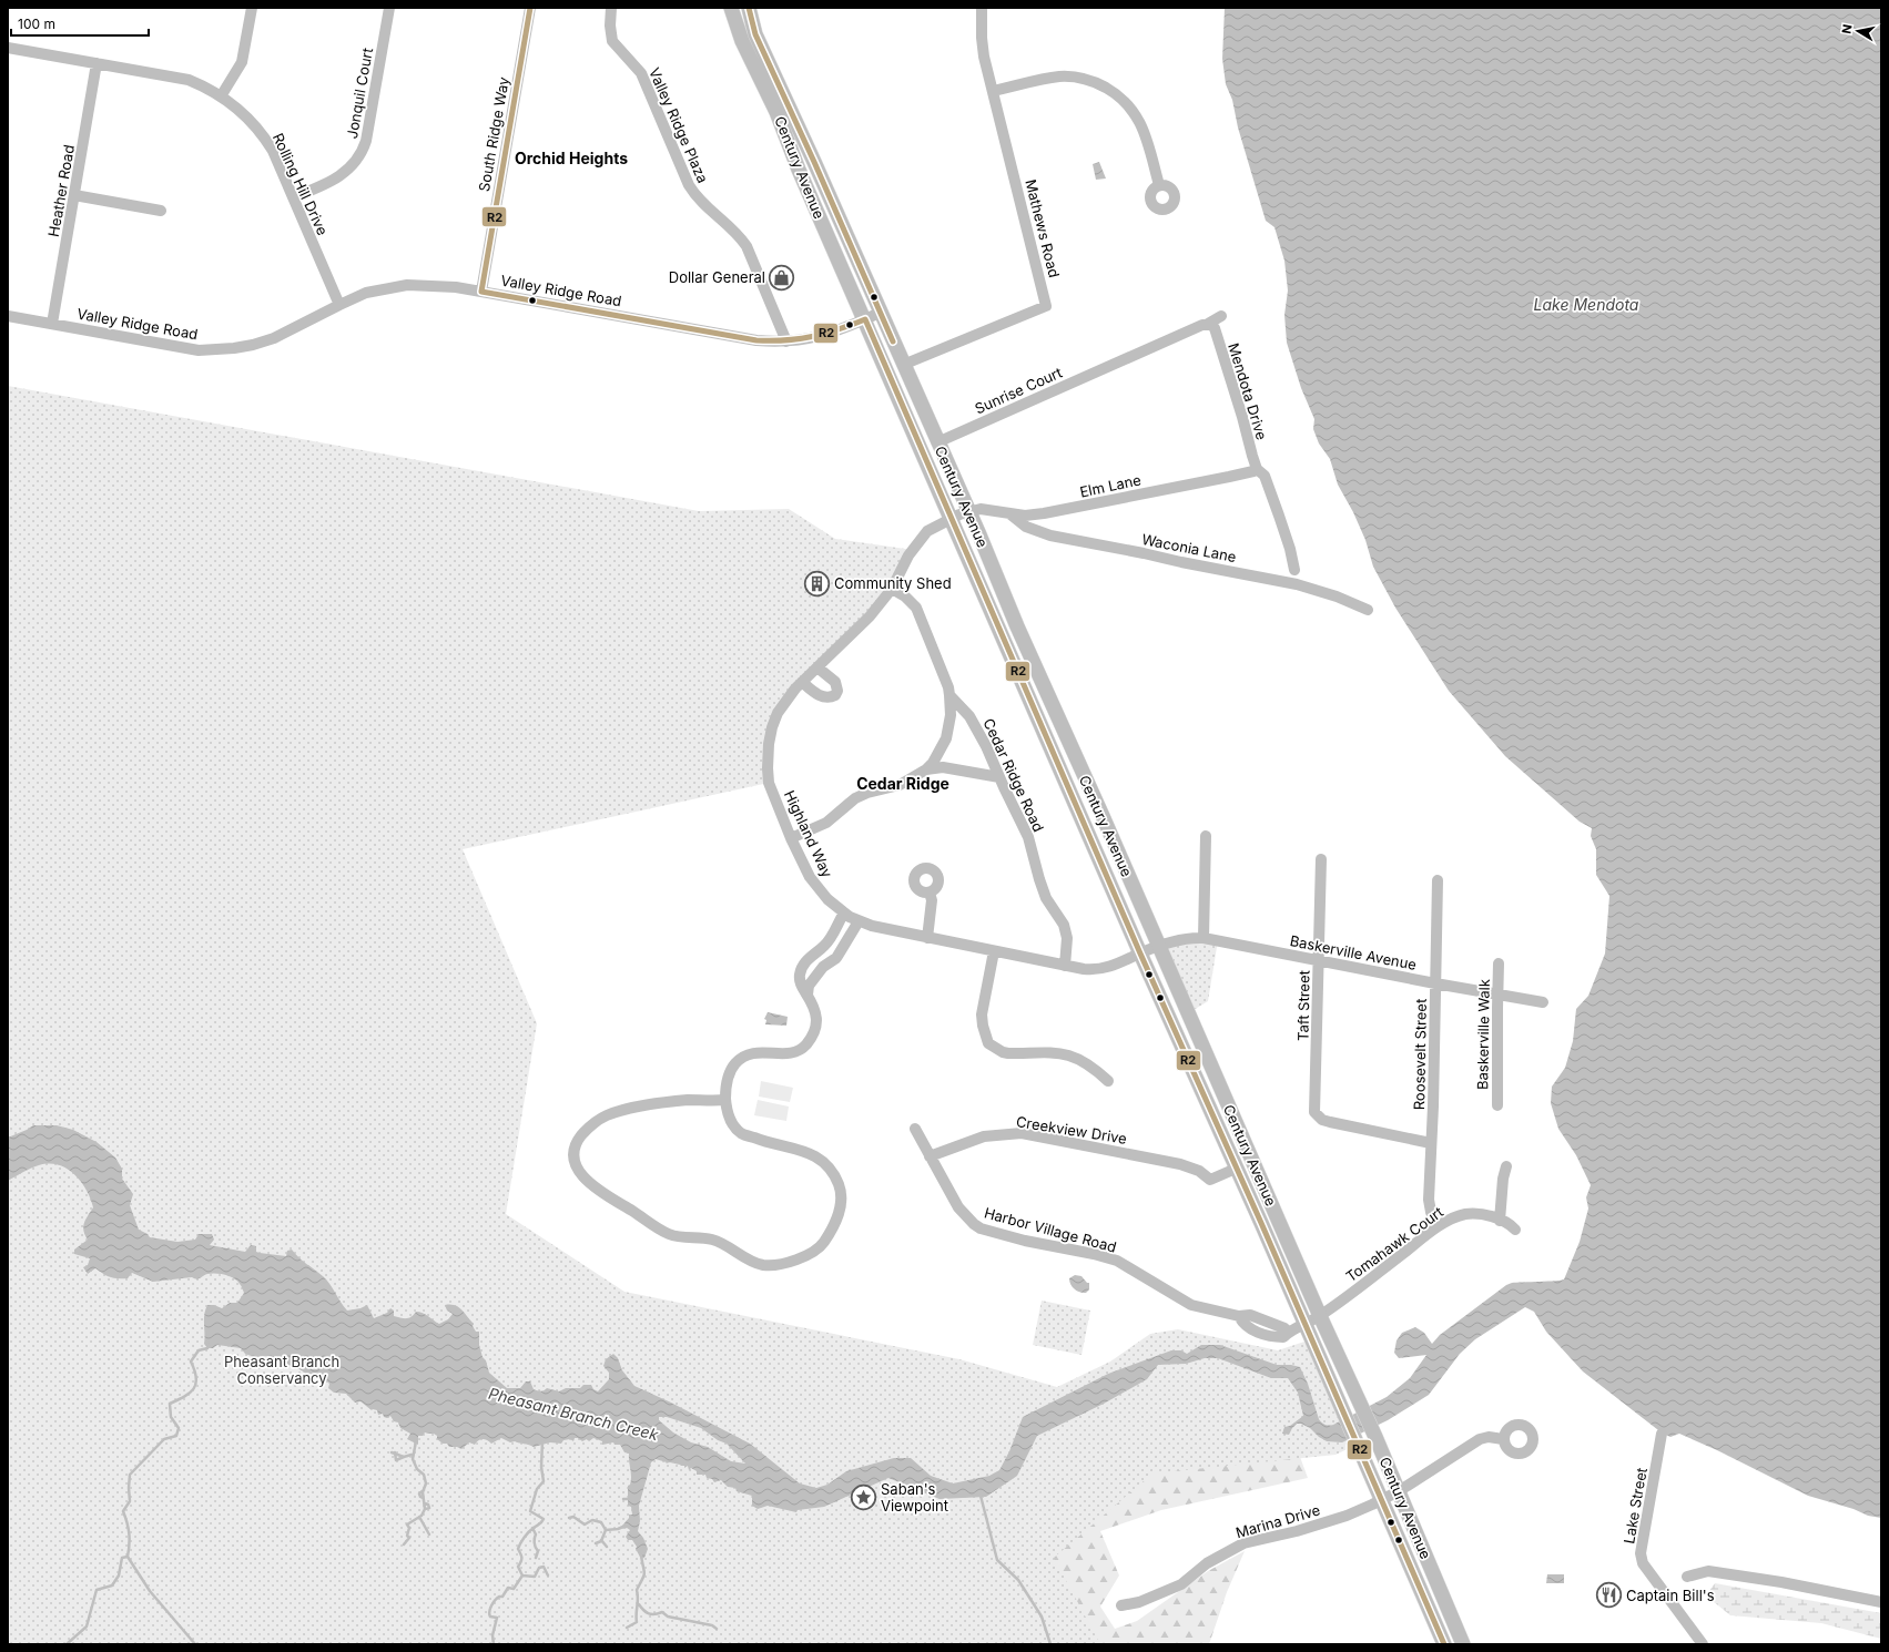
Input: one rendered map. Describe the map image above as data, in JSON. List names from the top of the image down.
{
  "streets": {
    "main road": ["Century Avenue"],
    "street": [
      "Jonquil Court",
      "Valley Ridge Plaza",
      "South Ridge Way",
      "Rolling Hill Drive",
      "Heather Road",
      "Mathews Road",
      "Valley Ridge Road",
      "Sunrise Court",
      "Mendota Drive",
      "Elm Lane",
      "Waconia Lane",
      "Cedar Ridge Road",
      "Highland Way",
      "Baskerville Avenue",
      "Taft Street",
      "Baskerville Walk",
      "Roosevelt Street",
      "Creekview Drive",
      "Harbor Village Road",
      "Tomahawk Court",
      "Lake Street",
      "Marina Drive"
    ]
  },
  "crossings": [
    ["Jonquil Court", "Rolling Hill Drive"],
    ["Valley Ridge Plaza", "Valley Ridge Road"],
    ["South Ridge Way", "Valley Ridge Road"],
    ["Century Avenue", "Mathews Road"],
    ["Century Avenue", "Valley Ridge Road"],
    ["Century Avenue", "Sunrise Court"],
    ["Century Avenue", "Elm Lane"],
    ["Century Avenue", "Highland Way"],
    ["Century Avenue", "Baskerville Avenue"],
    ["Century Avenue", "Creekview Drive"],
    ["Century Avenue", "Harbor Village Road"],
    ["Century Avenue", "Tomahawk Court"],
    ["Century Avenue", "Marina Drive"],
    ["Rolling Hill Drive", "Heather Road"],
    ["Rolling Hill Drive", "Valley Ridge Road"],
    ["Heather Road", "Valley Ridge Road"],
    ["Sunrise Court", "Mendota Drive"],
    ["Mendota Drive", "Elm Lane"],
    ["Elm Lane", "Waconia Lane"],
    ["Elm Lane", "Highland Way"],
    ["Cedar Ridge Road", "Highland Way"],
    ["Highland Way", "Baskerville Avenue"],
    ["Baskerville Avenue", "Taft Street"],
    ["Baskerville Avenue", "Baskerville Walk"],
    ["Baskerville Avenue", "Roosevelt Street"],
    ["Taft Street", "Roosevelt Street"],
    ["Roosevelt Street", "Tomahawk Court"],
    ["Creekview Drive", "Harbor Village Road"],
    ["Harbor Village Road", "Tomahawk Court"]
  ],
  "districts": ["Orchid Heights", "Cedar Ridge"],
  "water": ["Lake Mendota", "Pheasant Branch Creek"],
  "parks": ["Pheasant Branch Conservancy"],
  "places": {
    "shop": ["Dollar General"],
    "building": ["Community Shed"],
    "place": ["Saban's Viewpoint"],
    "restaurant": ["Captain Bill's"]
  },
  "lines": ["transit line R2"],
  "scale_bar": "100 m",
  "north": "left"
}
